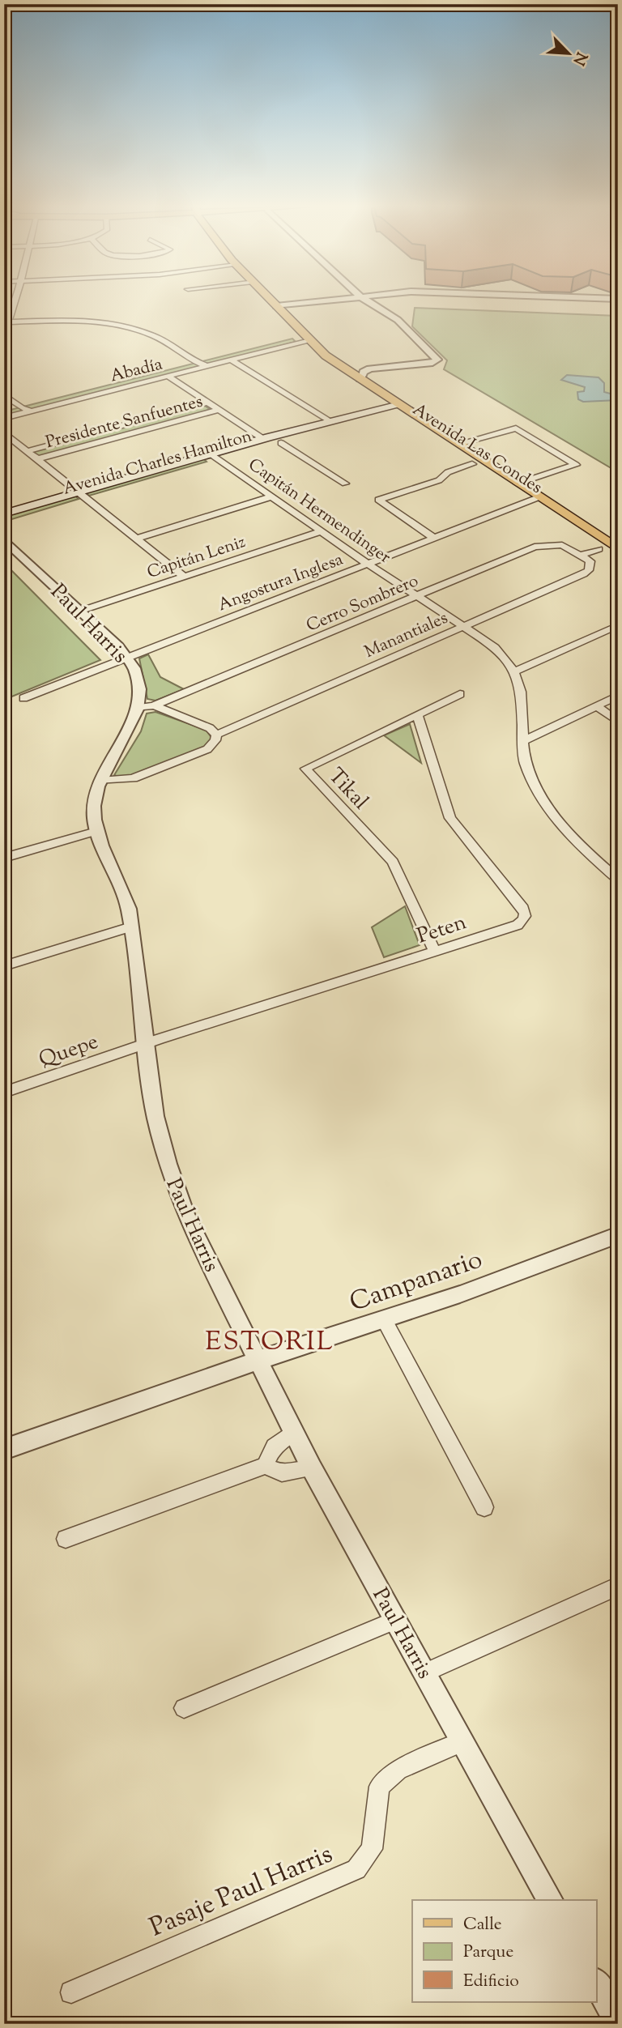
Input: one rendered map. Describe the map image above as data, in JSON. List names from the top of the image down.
{
  "streets": {
    "main road": ["Avenida Las Condes", "Avenida Charles Hamilton"],
    "street": [
      "Abadía",
      "Presidente Sanfuentes",
      "Capitán Hermendinger",
      "Capitán Leniz",
      "Angostura Inglesa",
      "Cerro Sombrero",
      "Paul Harris",
      "Manantiales",
      "Tikal",
      "Peten",
      "Quepe",
      "Campanario",
      "Pasaje Paul Harris"
    ]
  },
  "crossings": [
    ["Abadía", "Avenida Las Condes"],
    ["Avenida Las Condes", "Avenida Charles Hamilton"],
    ["Avenida Las Condes", "Angostura Inglesa"],
    ["Avenida Charles Hamilton", "Capitán Hermendinger"],
    ["Capitán Hermendinger", "Capitán Leniz"],
    ["Capitán Hermendinger", "Angostura Inglesa"],
    ["Capitán Hermendinger", "Cerro Sombrero"],
    ["Capitán Hermendinger", "Manantiales"],
    ["Capitán Leniz", "Paul Harris"],
    ["Angostura Inglesa", "Paul Harris"],
    ["Cerro Sombrero", "Paul Harris"],
    ["Cerro Sombrero", "Manantiales"],
    ["Paul Harris", "Manantiales"],
    ["Paul Harris", "Peten"],
    ["Paul Harris", "Quepe"],
    ["Paul Harris", "Campanario"],
    ["Paul Harris", "Pasaje Paul Harris"],
    ["Tikal", "Peten"],
    ["Peten", "Quepe"]
  ],
  "districts": ["ESTORIL"],
  "legend": ["Calle", "Parque", "Edificio"],
  "north": "bottom right"
}
